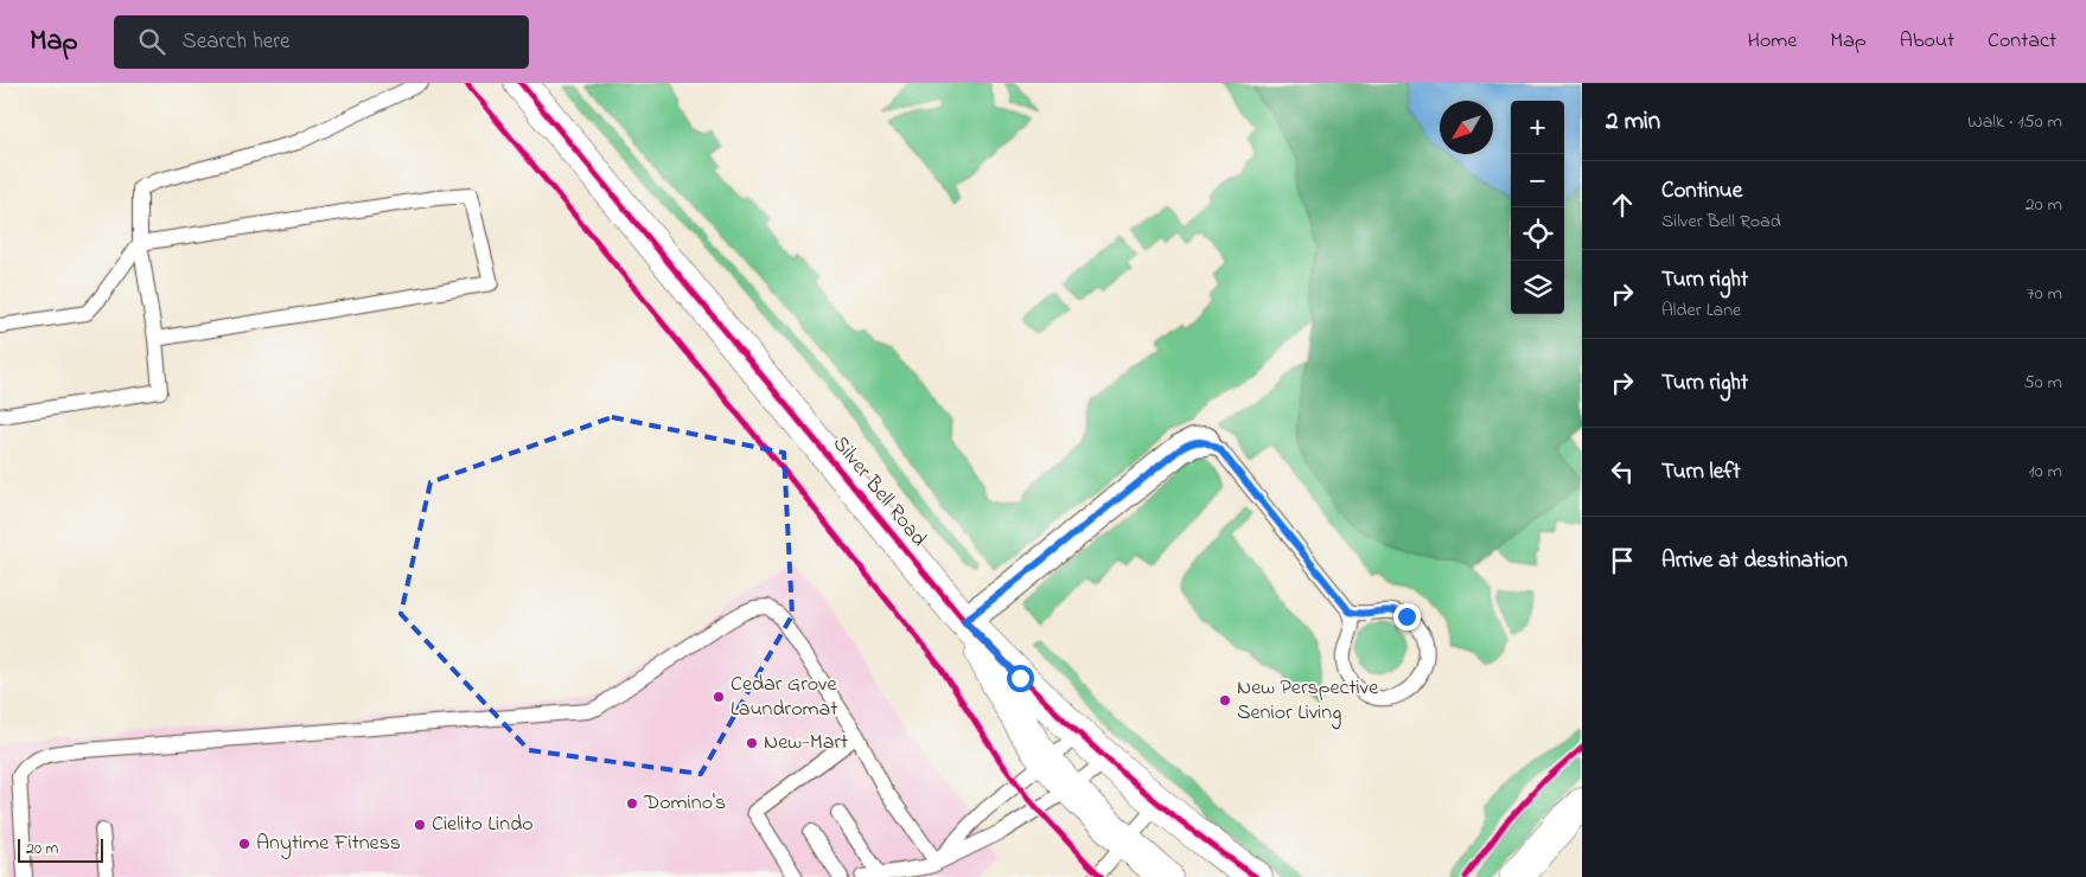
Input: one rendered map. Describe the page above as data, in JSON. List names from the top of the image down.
{
  "streets": {
    "street": ["Silver Bell Road"]
  },
  "places": [
    "Cedar Grove Laundromat",
    "New Perspective Senior Living",
    "New-Mart",
    "Domino's",
    "Cielito Lindo",
    "Anytime Fitness"
  ],
  "scale_bar": "20 m",
  "north": "bottom left",
  "page": {
    "header": "Map",
    "search": "Search here",
    "nav": [
      "Home",
      "Map",
      "About",
      "Contact"
    ],
    "heading": ["2 min", "Walk · 150 m"],
    "map_buttons": ["+", "−"],
    "list": [
      ["Continue", "Silver Bell Road", "20 m"],
      ["Turn right", "Alder Lane", "70 m"],
      ["Turn right", "50 m"],
      ["Turn left", "10 m"],
      "Arrive at destination"
    ],
    "scale": "20 m"
  }
}
